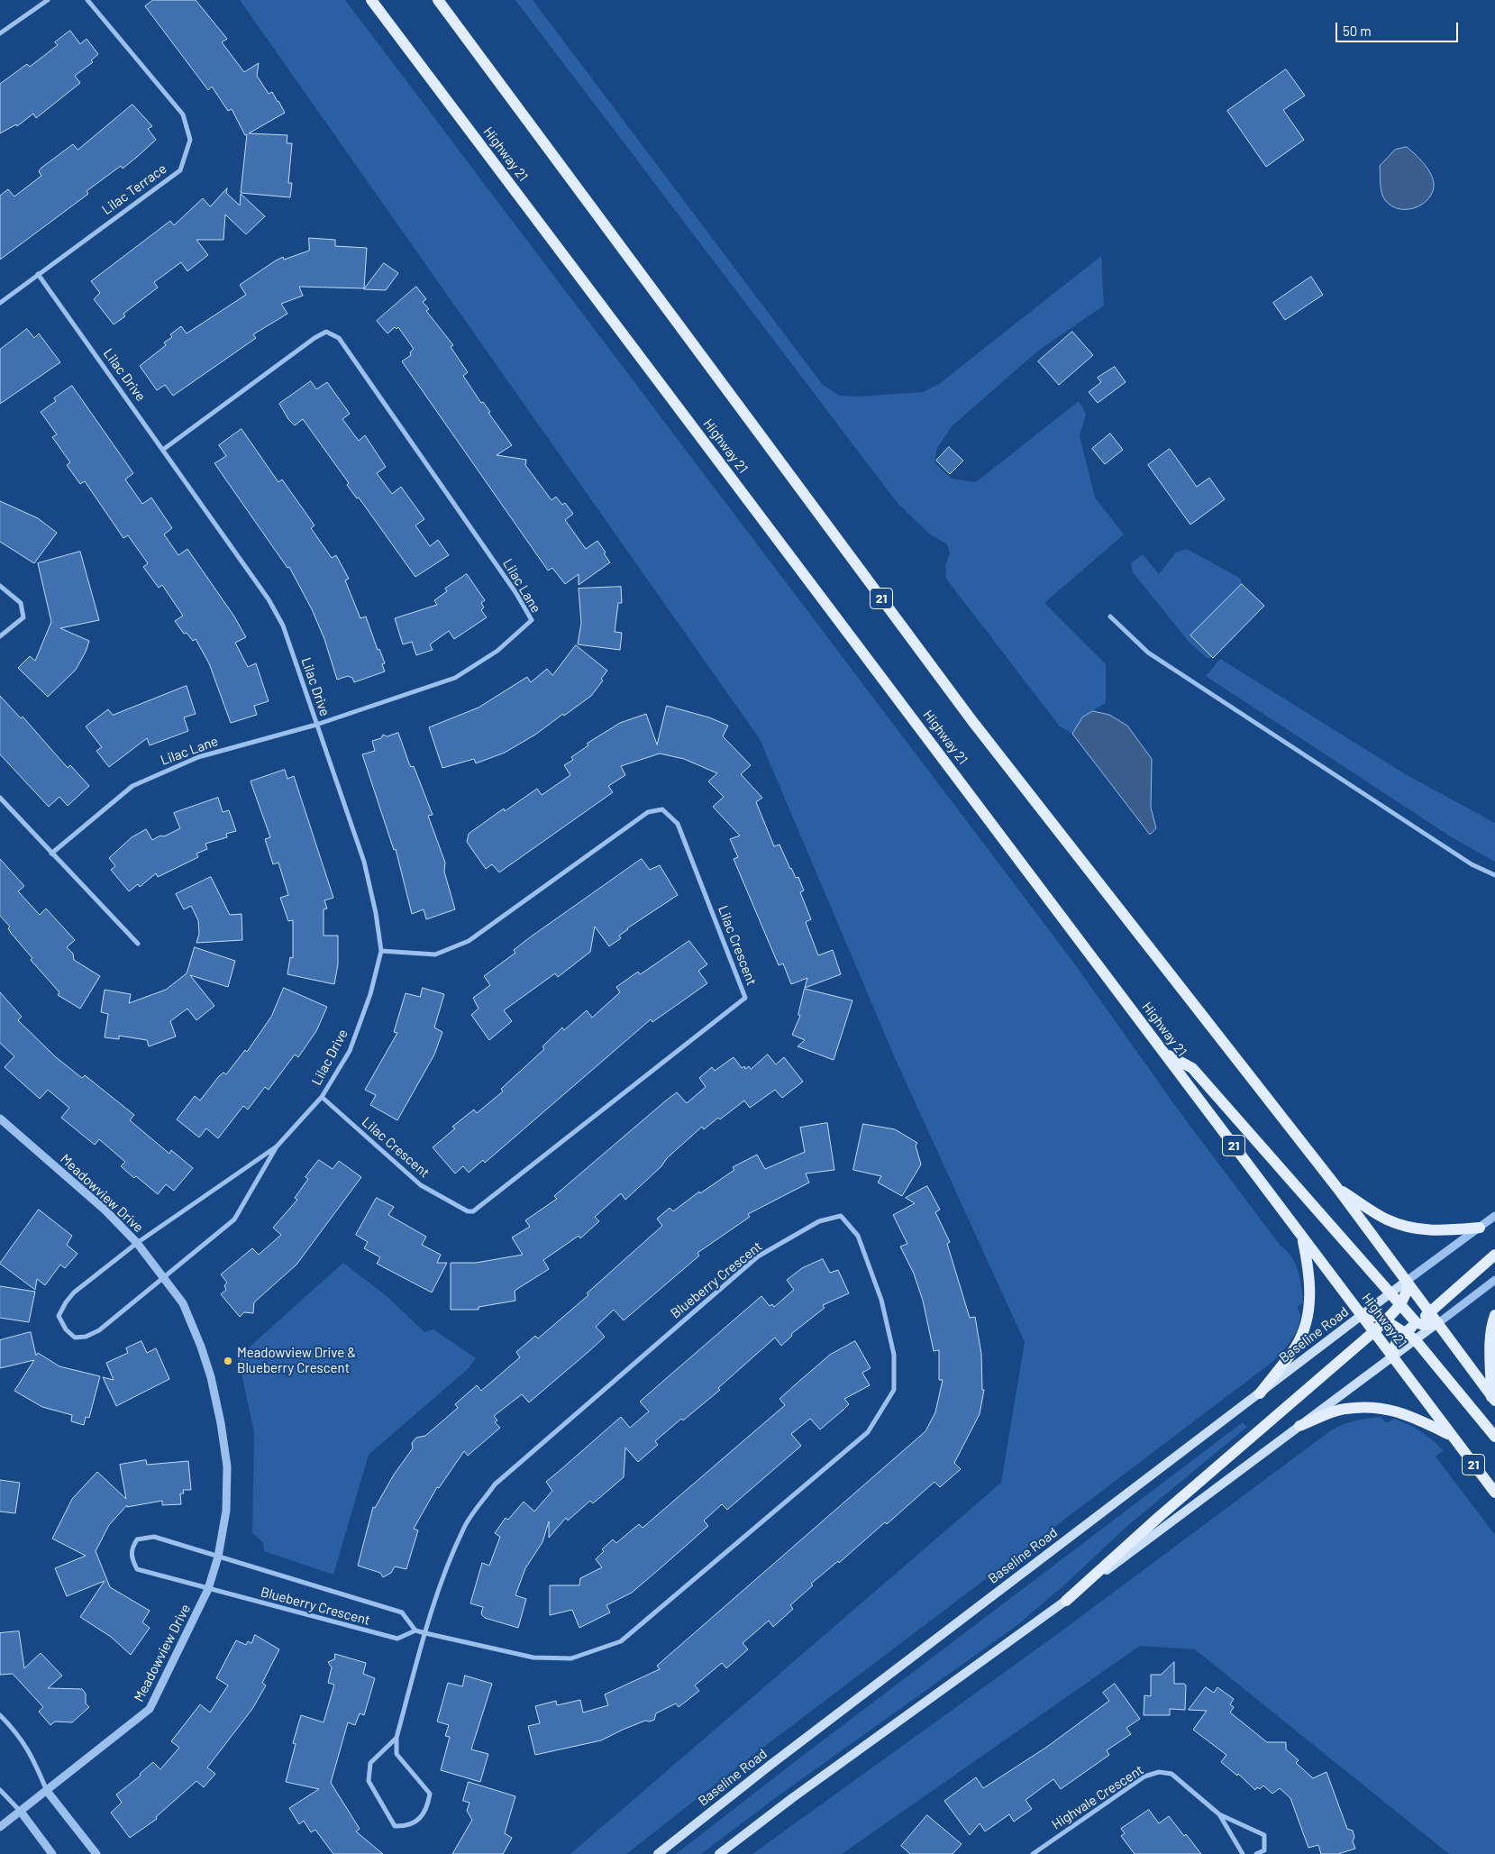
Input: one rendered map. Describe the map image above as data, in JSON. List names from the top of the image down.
{
  "streets": {
    "main road": ["Highway 21", "21", "Baseline Road"],
    "street": [
      "Lilac Terrace",
      "Lilac Drive",
      "Lilac Lane",
      "Lilac Crescent",
      "Meadowview Drive",
      "Blueberry Crescent",
      "Highvale Crescent"
    ]
  },
  "crossings": [
    ["Highway 21", "Baseline Road"],
    ["Lilac Terrace", "Lilac Drive"],
    ["Lilac Drive", "Lilac Lane"],
    ["Lilac Drive", "Lilac Crescent"],
    ["Lilac Drive", "Meadowview Drive"],
    ["21", "Baseline Road"],
    ["Meadowview Drive", "Blueberry Crescent"]
  ],
  "places": ["Meadowview Drive & Blueberry Crescent"],
  "scale_bar": "50 m"
}
